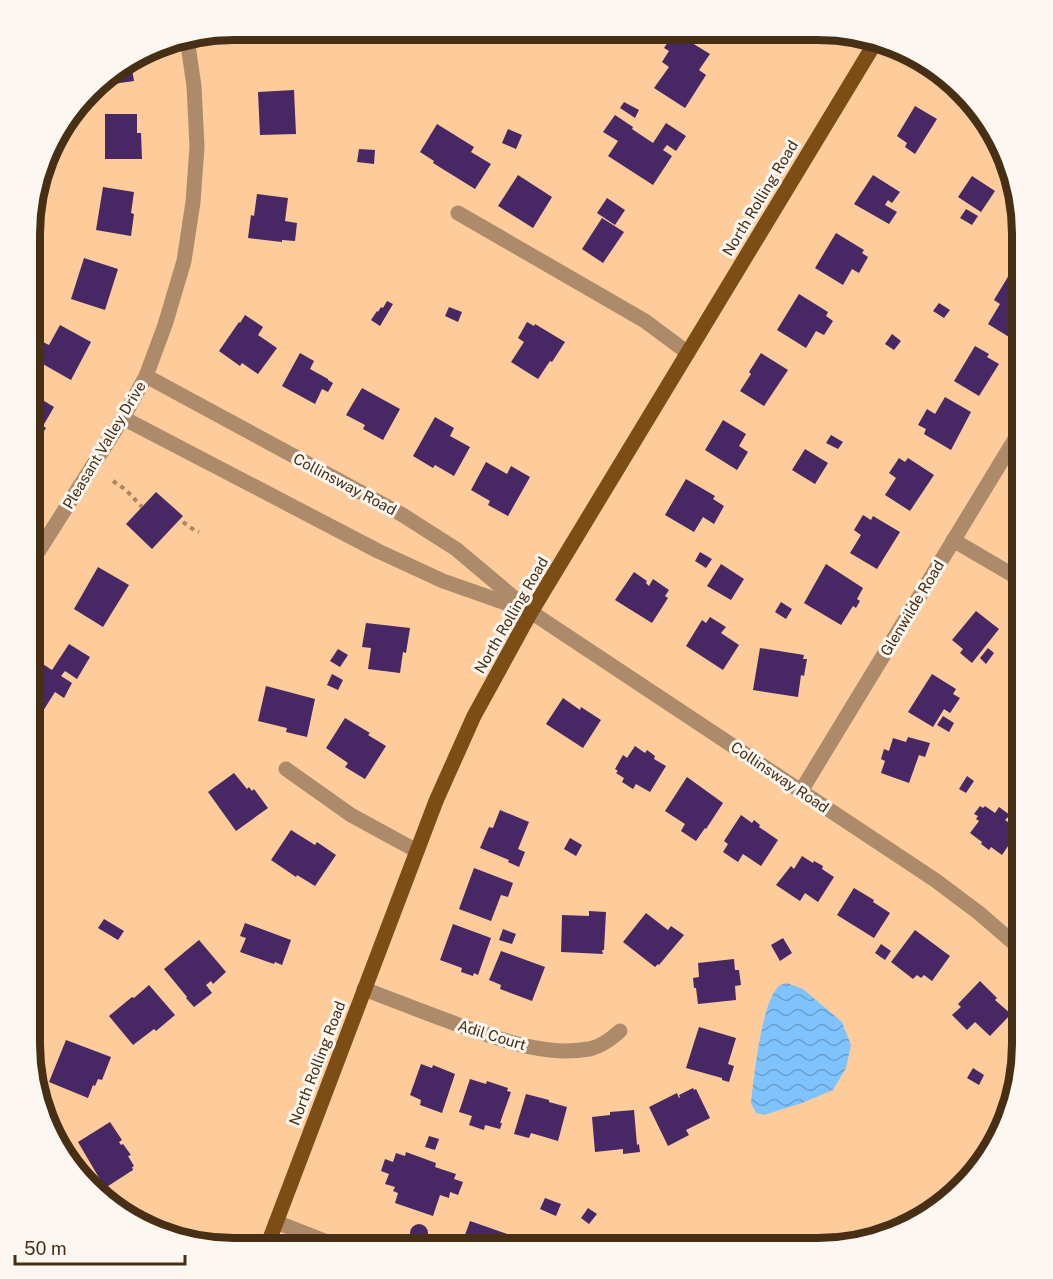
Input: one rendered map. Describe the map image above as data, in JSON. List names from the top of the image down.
{
  "streets": {
    "main road": ["North Rolling Road"],
    "street": [
      "Pleasant Valley Drive",
      "Collinsway Road",
      "Glenwilde Road",
      "Adil Court"
    ]
  },
  "crossings": [
    ["North Rolling Road", "Collinsway Road"],
    ["North Rolling Road", "Adil Court"],
    ["Pleasant Valley Drive", "Collinsway Road"],
    ["Collinsway Road", "Glenwilde Road"]
  ],
  "scale_bar": "50 m"
}
